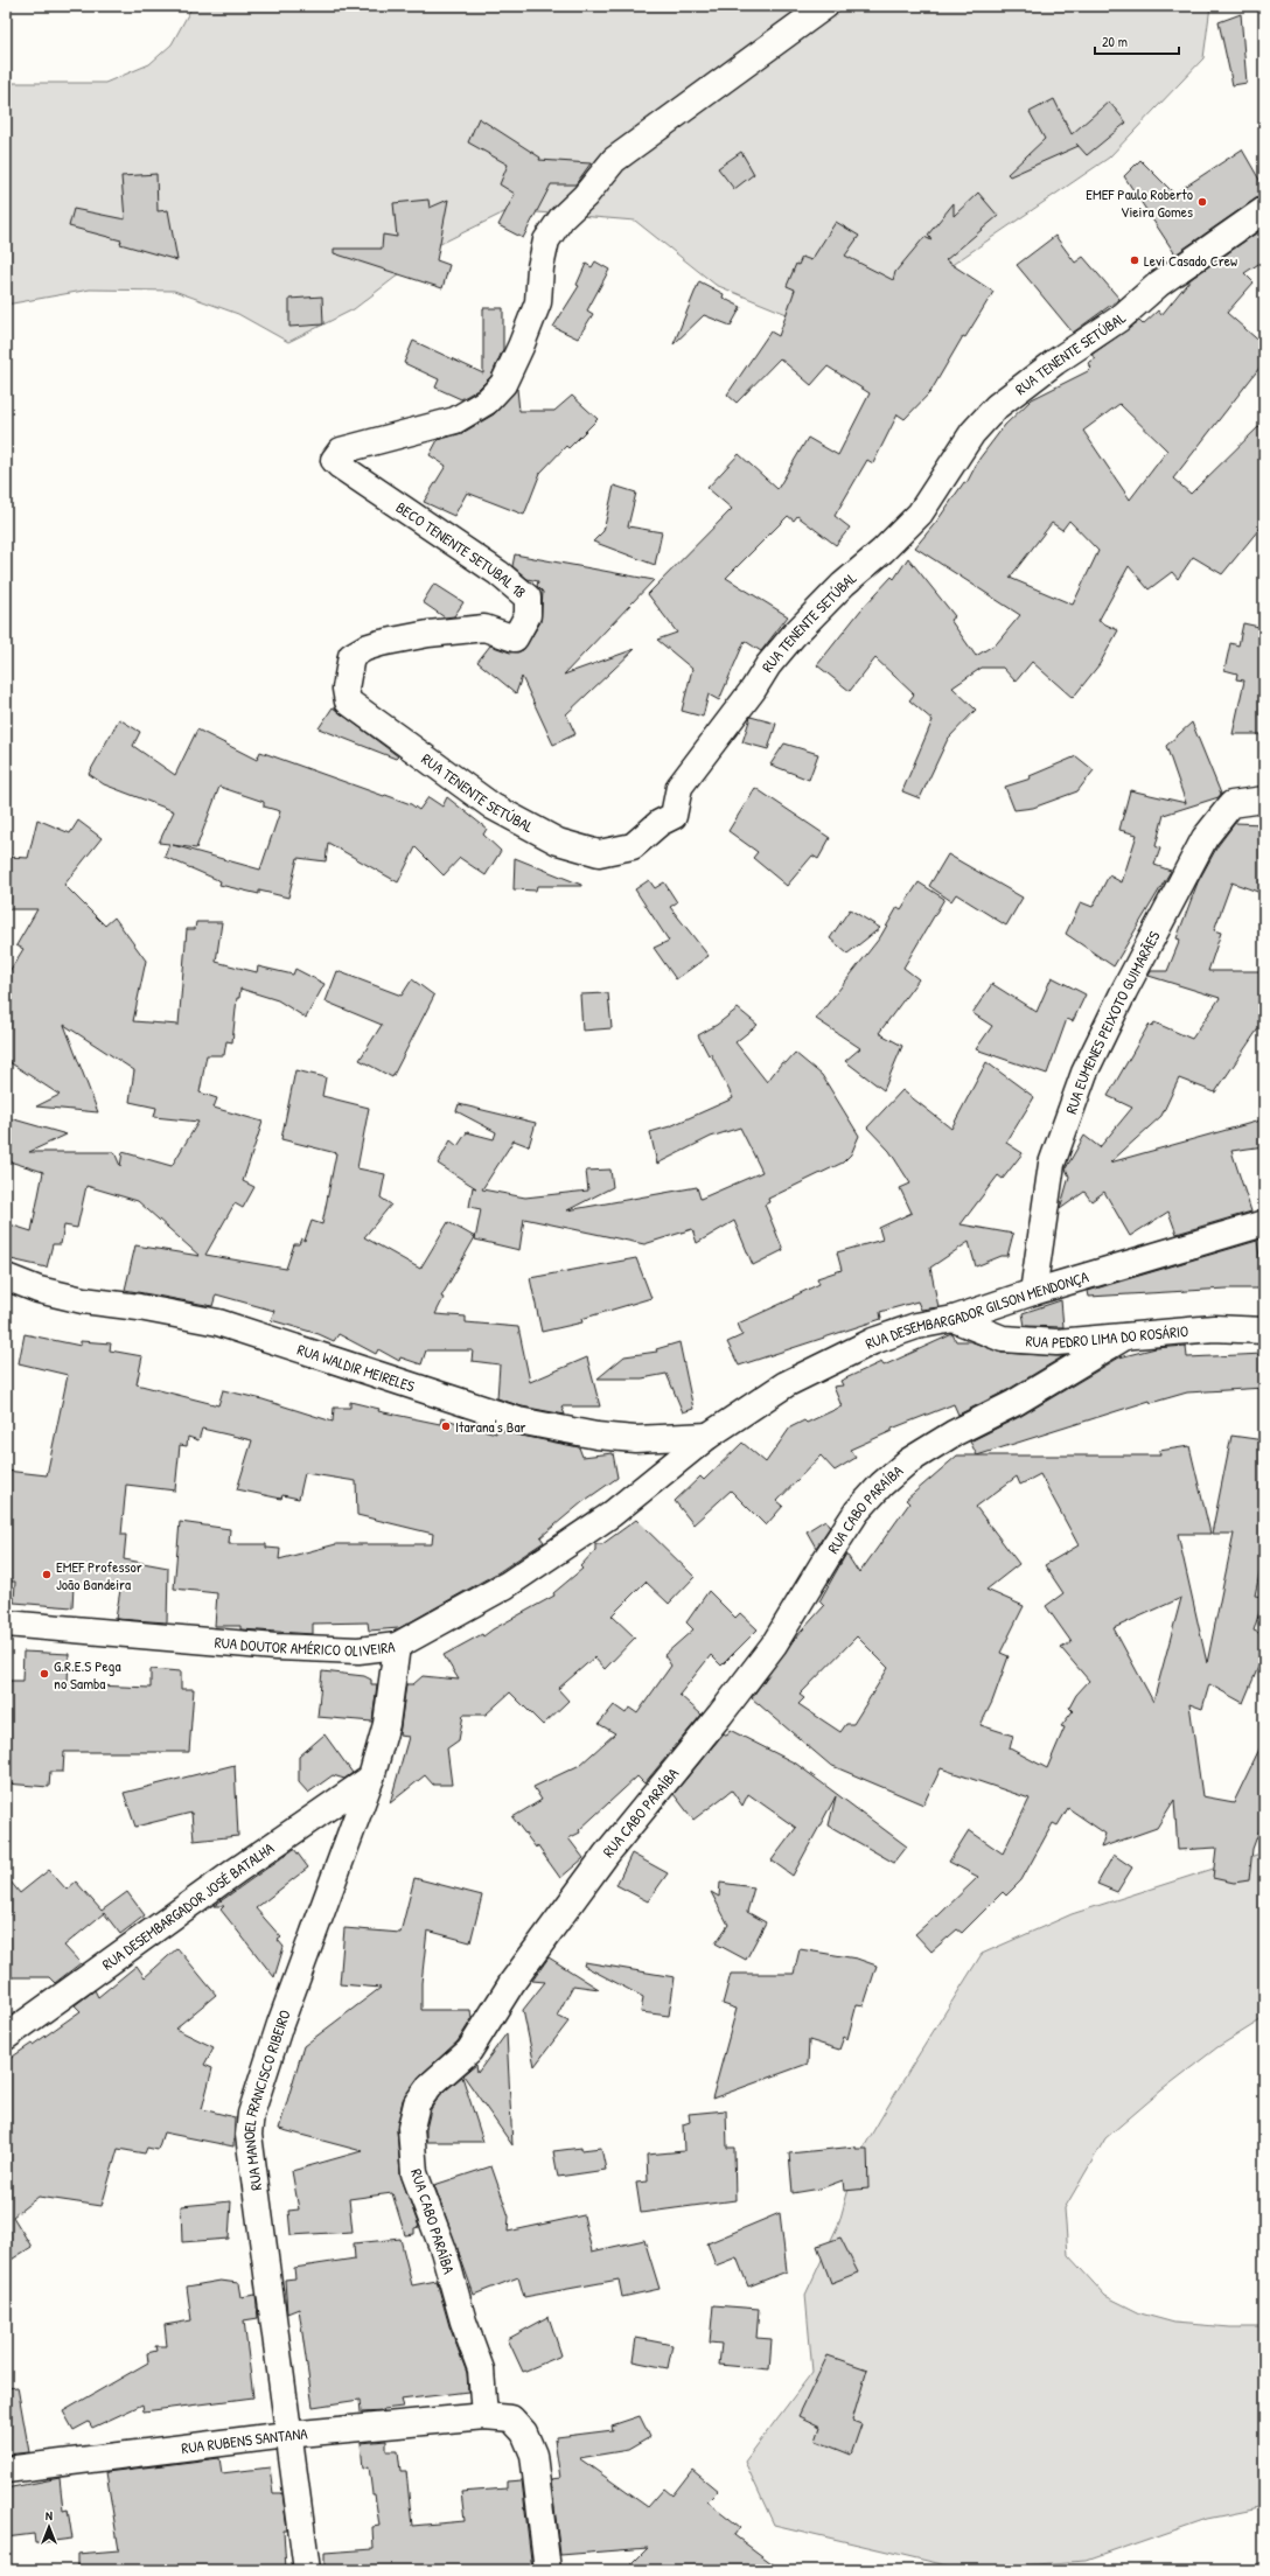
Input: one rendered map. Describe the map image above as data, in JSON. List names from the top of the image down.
{
  "streets": {
    "street": [
      "RUA TENENTE SETÚBAL",
      "BECO TENENTE SETUBAL 18",
      "RUA EUMENES PEIXOTO GUIMARÃES",
      "RUA DESEMBARGADOR GILSON MENDONÇA",
      "RUA PEDRO LIMA DO ROSÁRIO",
      "RUA WALDIR MEIRELES",
      "RUA CABO PARAÍBA",
      "RUA DOUTOR AMÉRICO OLIVEIRA",
      "RUA DESEMBARGADOR JOSÉ BATALHA",
      "RUA MANOEL FRANCISCO RIBEIRO",
      "RUA RUBENS SANTANA"
    ]
  },
  "crossings": [
    ["RUA TENENTE SETÚBAL", "BECO TENENTE SETUBAL 18"],
    ["RUA EUMENES PEIXOTO GUIMARÃES", "RUA DESEMBARGADOR GILSON MENDONÇA"],
    ["RUA DESEMBARGADOR GILSON MENDONÇA", "RUA PEDRO LIMA DO ROSÁRIO"],
    ["RUA DESEMBARGADOR GILSON MENDONÇA", "RUA WALDIR MEIRELES"],
    ["RUA DESEMBARGADOR GILSON MENDONÇA", "RUA DOUTOR AMÉRICO OLIVEIRA"],
    ["RUA PEDRO LIMA DO ROSÁRIO", "RUA CABO PARAÍBA"],
    ["RUA WALDIR MEIRELES", "RUA DOUTOR AMÉRICO OLIVEIRA"],
    ["RUA CABO PARAÍBA", "RUA RUBENS SANTANA"],
    ["RUA DOUTOR AMÉRICO OLIVEIRA", "RUA MANOEL FRANCISCO RIBEIRO"],
    ["RUA DESEMBARGADOR JOSÉ BATALHA", "RUA MANOEL FRANCISCO RIBEIRO"],
    ["RUA MANOEL FRANCISCO RIBEIRO", "RUA RUBENS SANTANA"]
  ],
  "places": [
    "EMEF Paulo Roberto Vieira Gomes",
    "Levi Casado Crew",
    "Itarana's Bar",
    "EMEF Professor João Bandeira",
    "G.R.E.S Pega no Samba"
  ],
  "scale_bar": "20 m",
  "north": "top"
}
